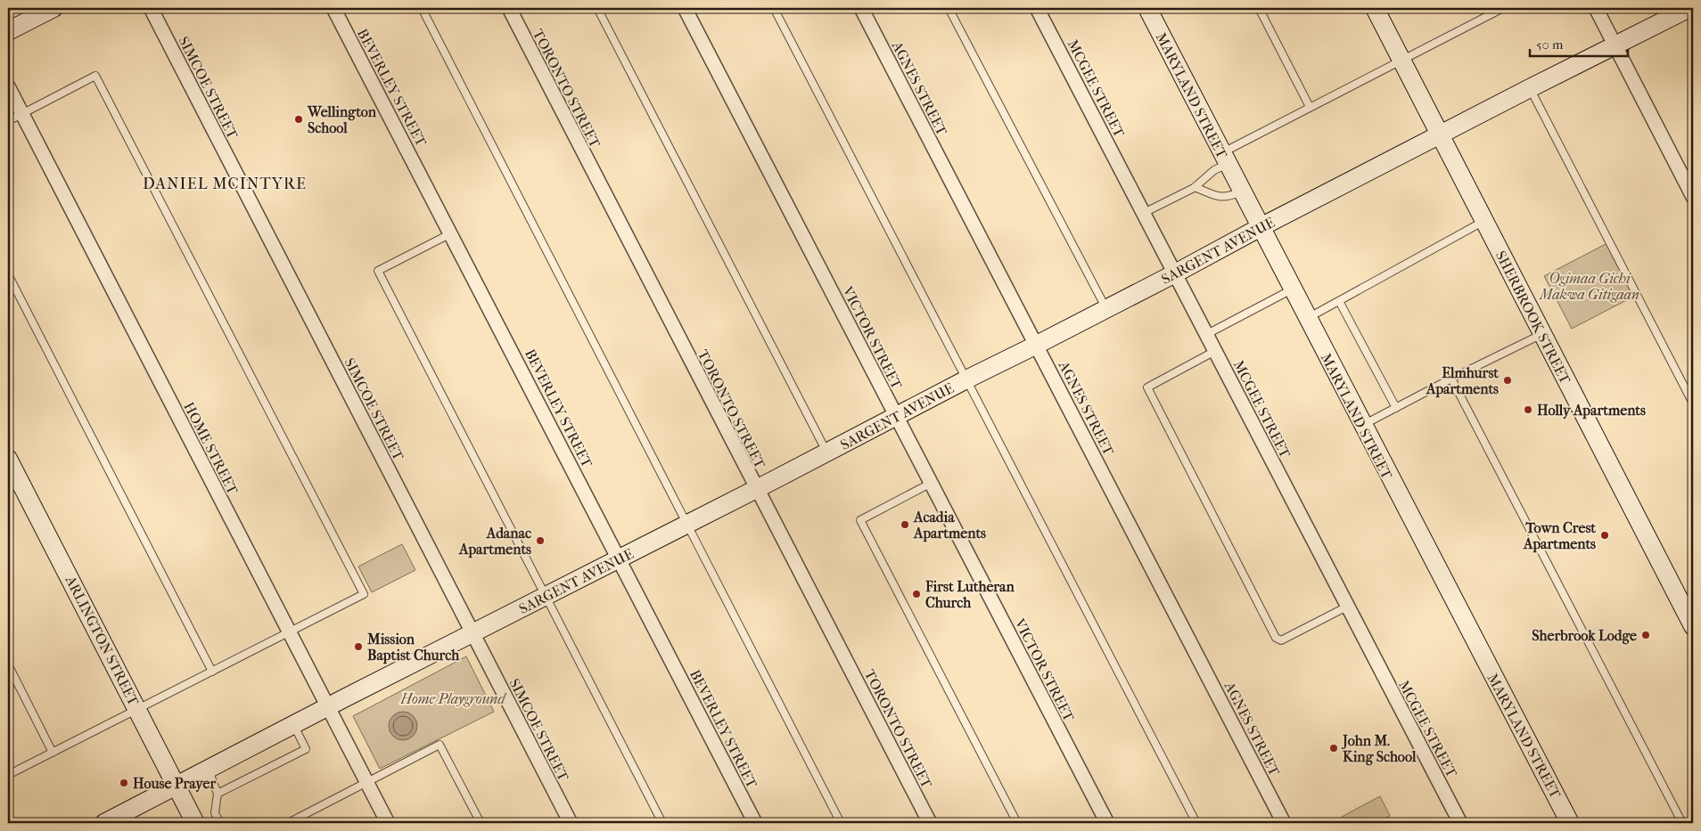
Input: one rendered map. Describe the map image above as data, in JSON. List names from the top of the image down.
{
  "streets": {
    "main road": [
      "MARYLAND STREET",
      "SARGENT AVENUE",
      "SHERBROOK STREET",
      "ARLINGTON STREET"
    ],
    "street": [
      "SIMCOE STREET",
      "BEVERLEY STREET",
      "TORONTO STREET",
      "AGNES STREET",
      "MCGEE STREET",
      "VICTOR STREET",
      "HOME STREET"
    ]
  },
  "crossings": [
    ["SIMCOE STREET", "SARGENT AVENUE"],
    ["BEVERLEY STREET", "SARGENT AVENUE"],
    ["TORONTO STREET", "SARGENT AVENUE"],
    ["AGNES STREET", "SARGENT AVENUE"],
    ["MCGEE STREET", "SARGENT AVENUE"],
    ["MARYLAND STREET", "SARGENT AVENUE"],
    ["SARGENT AVENUE", "SHERBROOK STREET"],
    ["SARGENT AVENUE", "VICTOR STREET"],
    ["SARGENT AVENUE", "HOME STREET"],
    ["SARGENT AVENUE", "ARLINGTON STREET"]
  ],
  "districts": ["DANIEL MCINTYRE"],
  "parks": ["Ogimaa Gichi Makwa Gitigaan", "Home Playground"],
  "places": [
    "Wellington School",
    "Elmhurst Apartments",
    "Holly Apartments",
    "Acadia Apartments",
    "Town Crest Apartments",
    "Adanac Apartments",
    "First Lutheran Church",
    "Sherbrook Lodge",
    "Mission Baptist Church",
    "John M. King School",
    "House Prayer"
  ],
  "scale_bar": "50 m"
}
